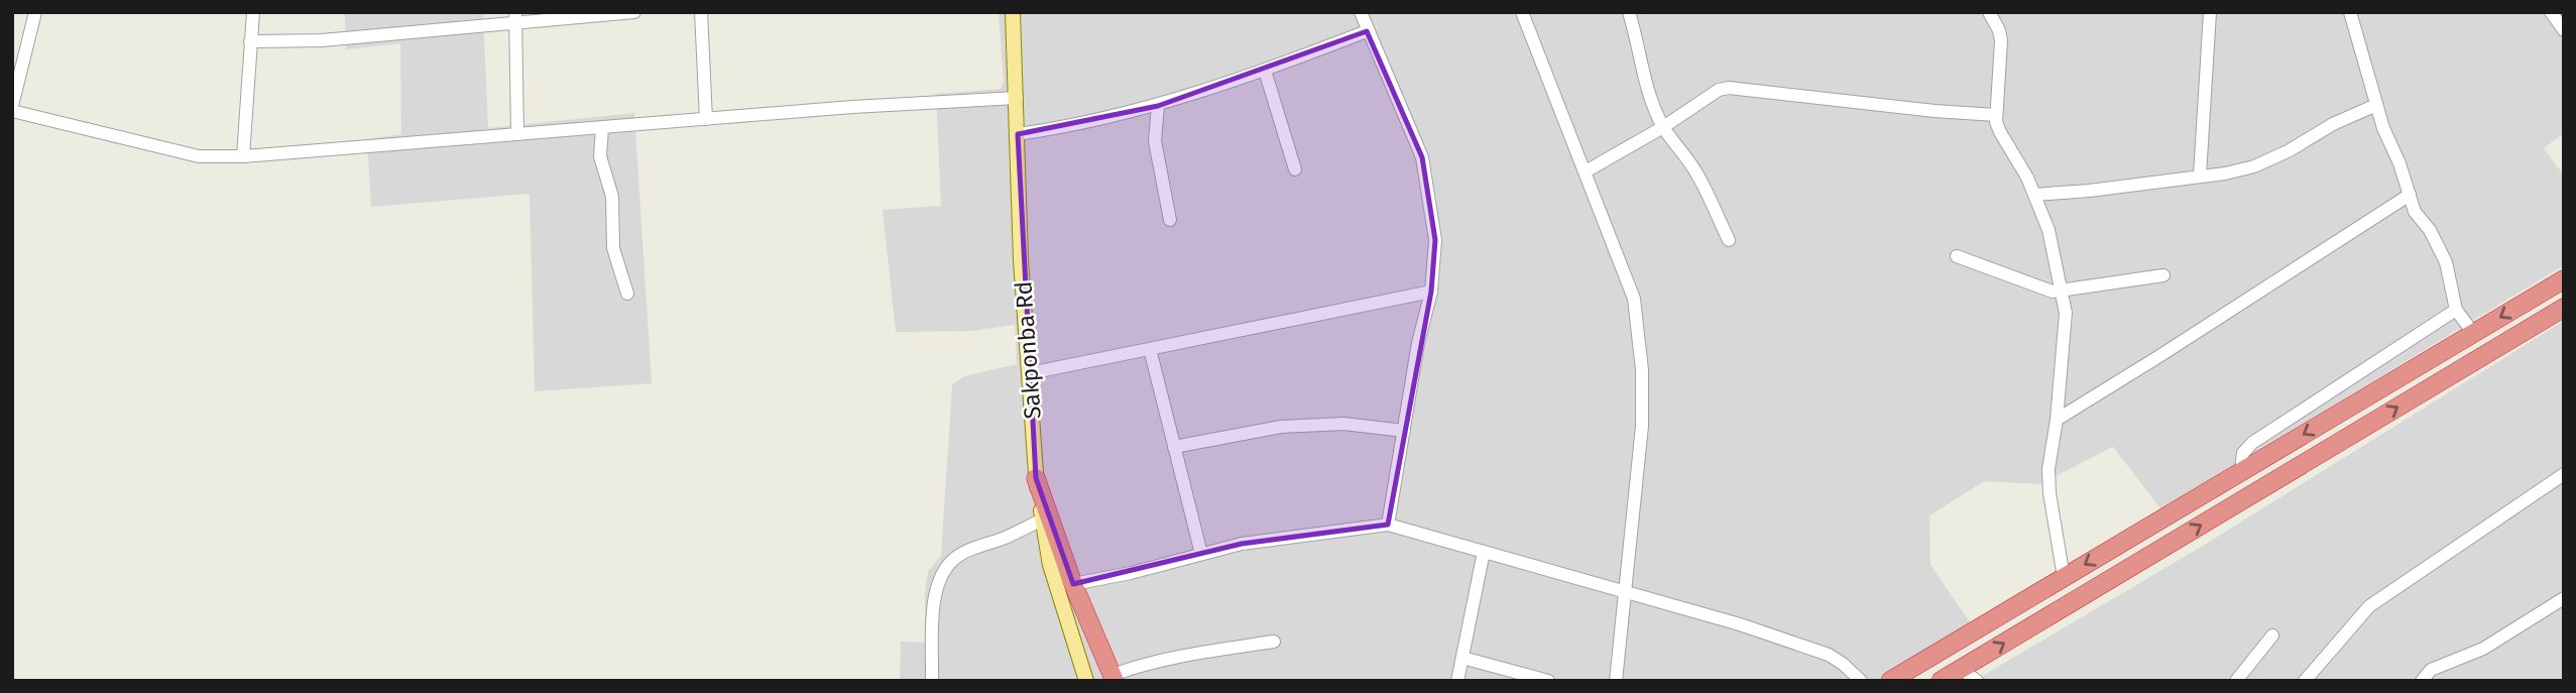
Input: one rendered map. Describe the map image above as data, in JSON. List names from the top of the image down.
{
  "streets": {
    "main road": ["Sakponba Rd"]
  }
}
